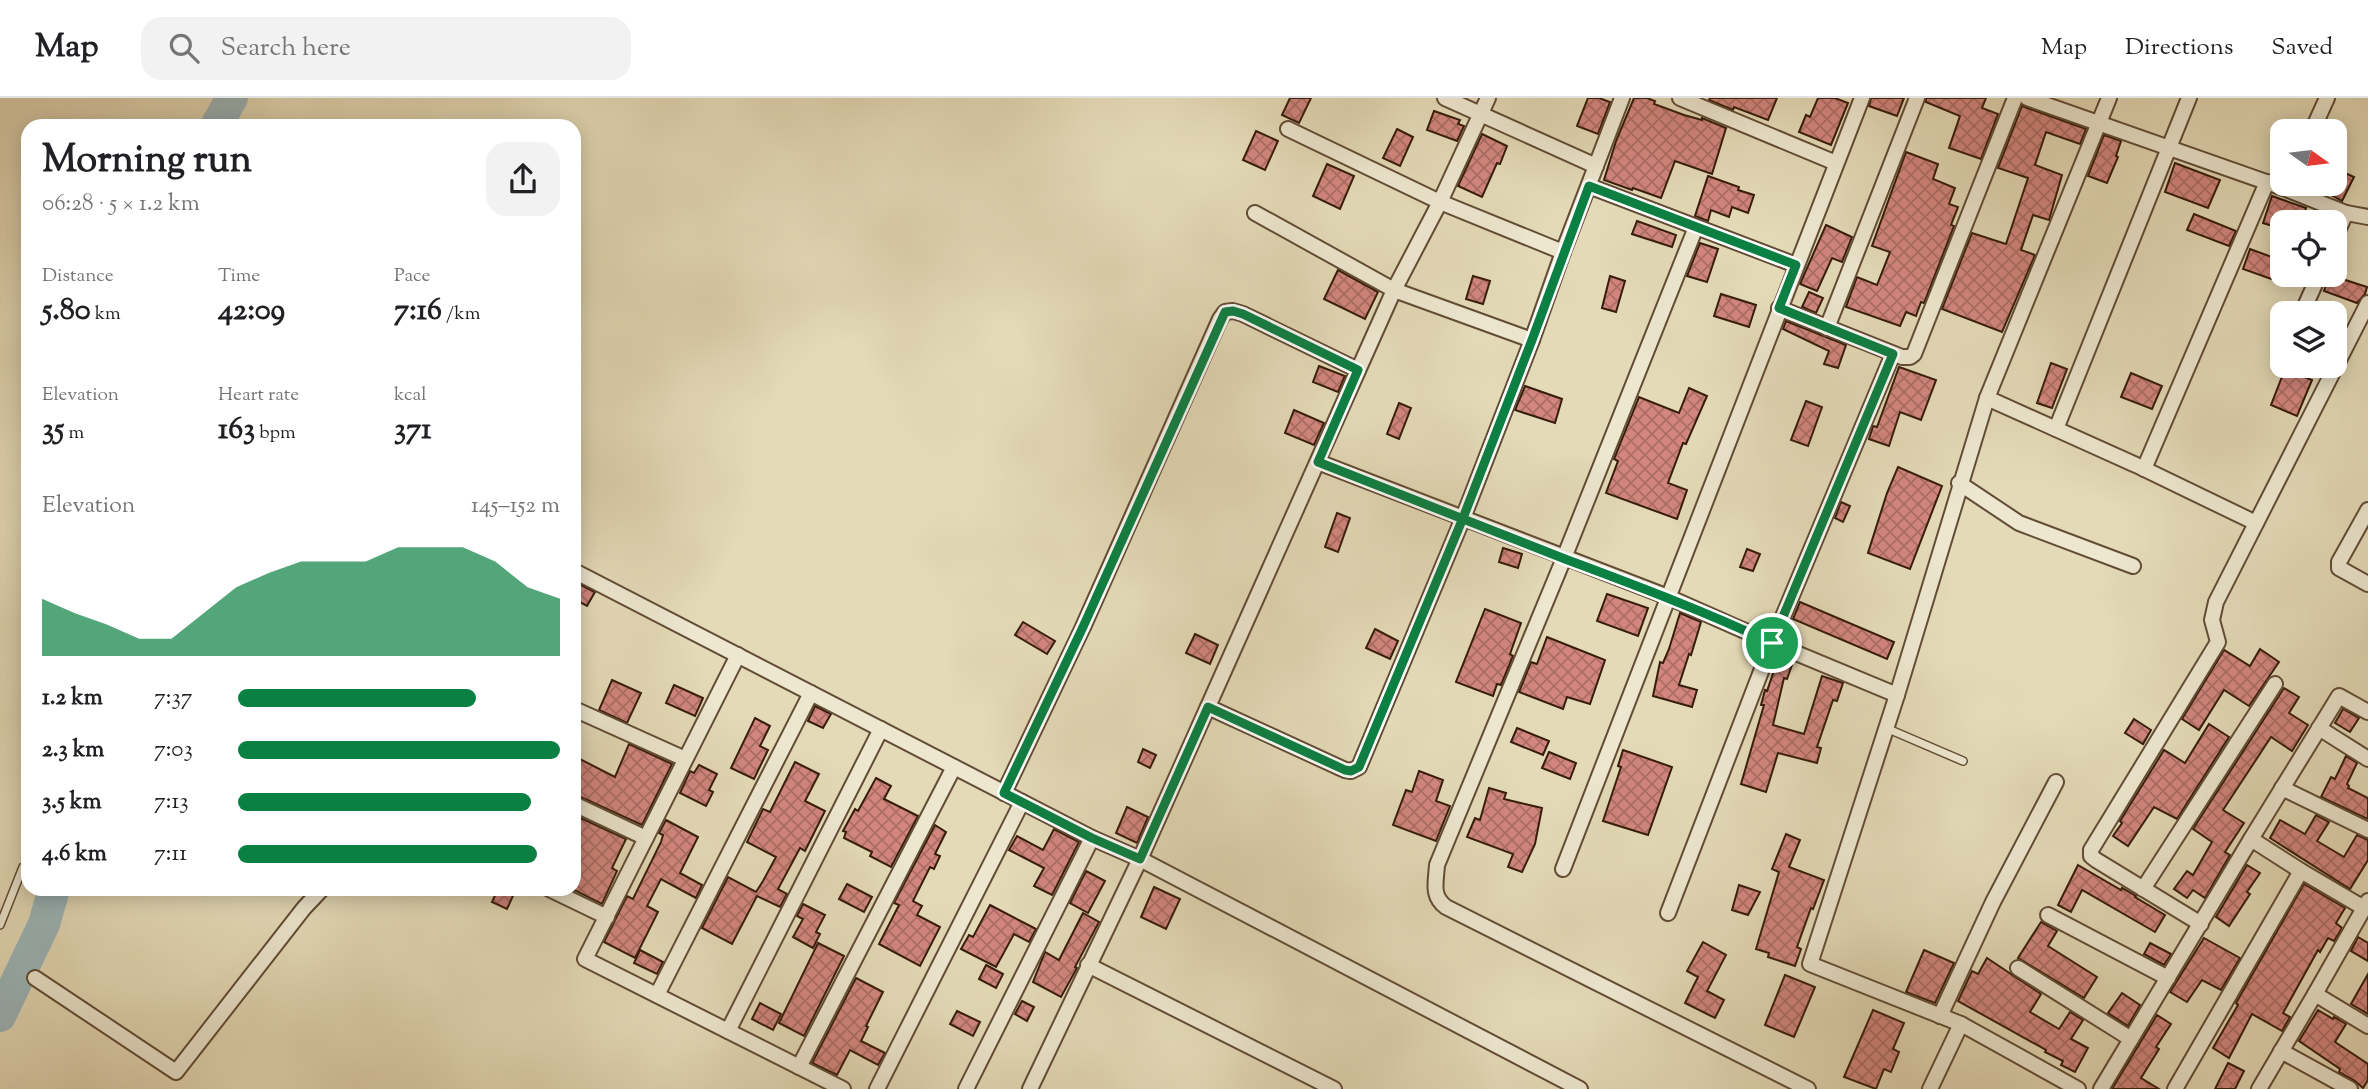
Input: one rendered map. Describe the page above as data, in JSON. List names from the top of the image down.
{
  "north": "right",
  "page": {
    "header": "Map",
    "search": "Search here",
    "nav": ["Map", "Directions", "Saved"],
    "heading": ["Morning run", "06:28 · 5 × 1.2 km"],
    "stats": [
      ["Distance", "5.80 km"],
      ["Time", "42:09"],
      ["Pace", "7:16 /km"],
      ["Elevation", "35 m"],
      ["Heart rate", "163 bpm"],
      ["kcal", "371"]
    ],
    "chart": ["Elevation", "145–152 m"],
    "list": [
      {
        "name": "1.2 km",
        "note": "7:37"
      },
      {
        "name": "2.3 km",
        "note": "7:03"
      },
      {
        "name": "3.5 km",
        "note": "7:13"
      },
      {
        "name": "4.6 km",
        "note": "7:11"
      }
    ]
  }
}
